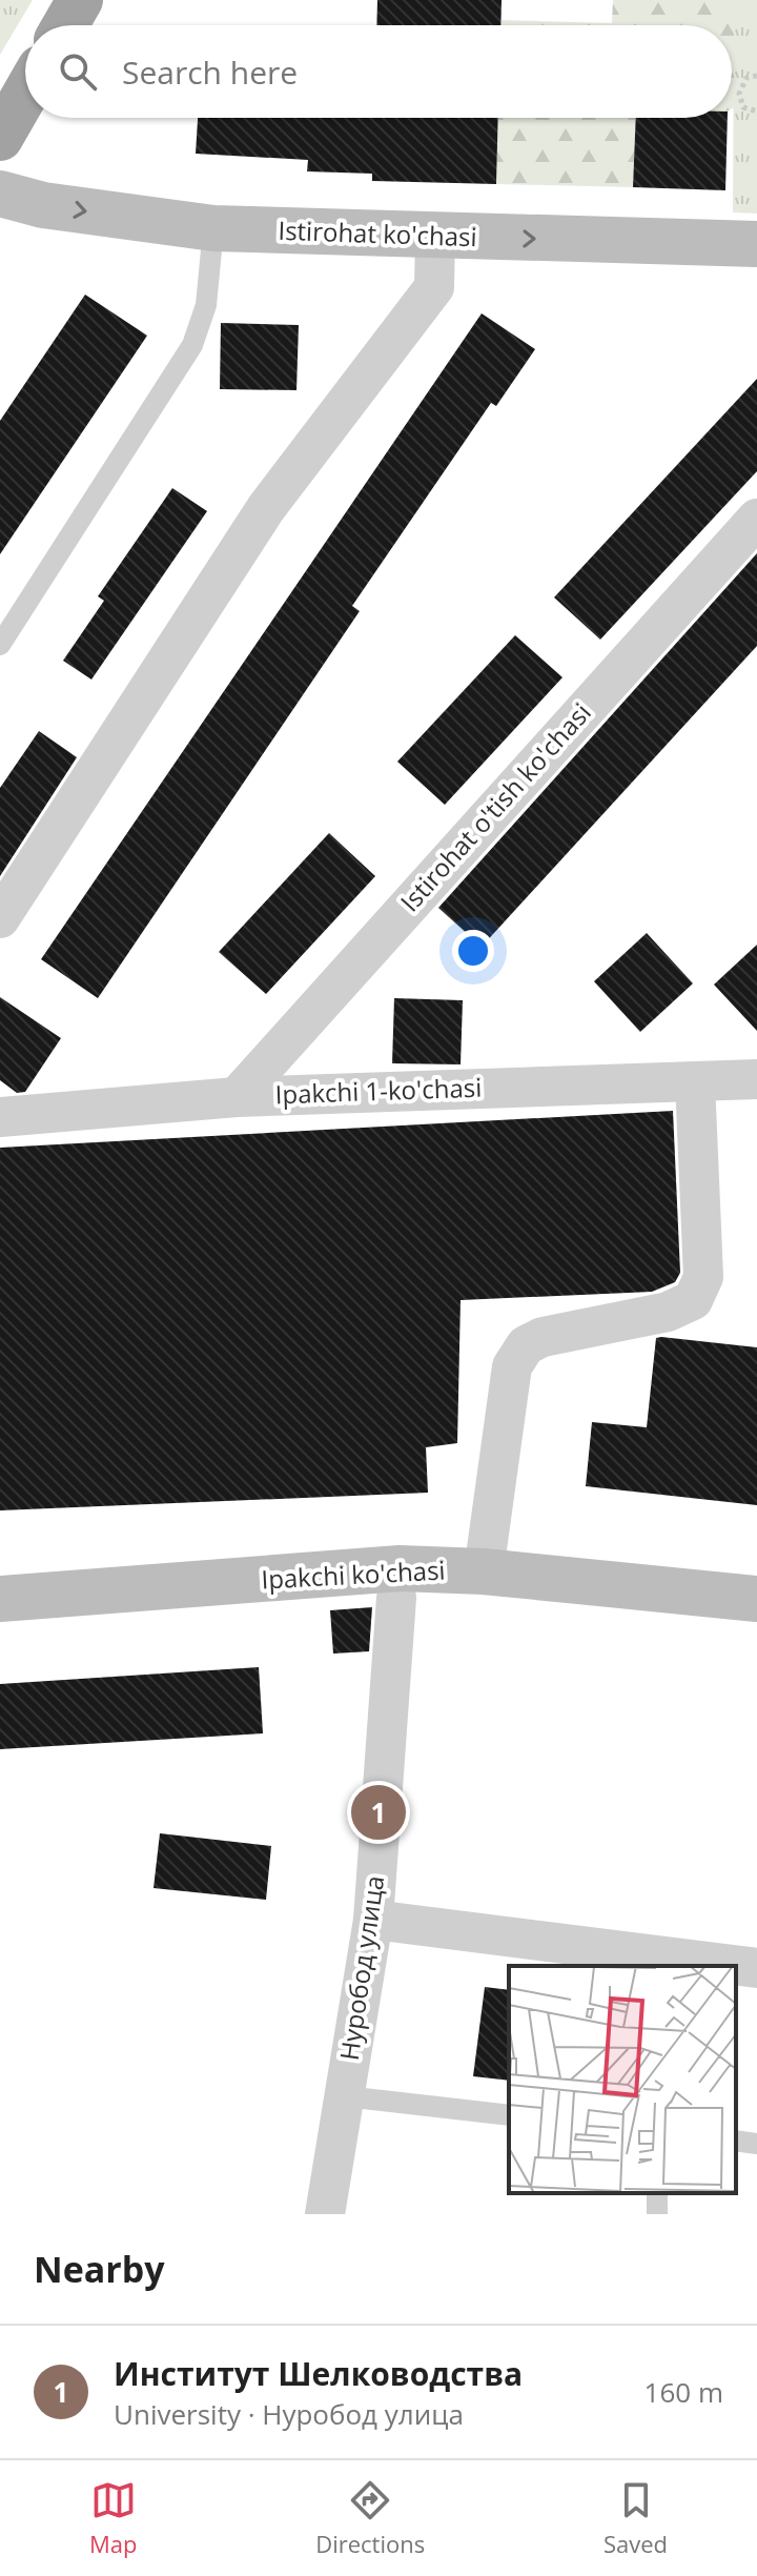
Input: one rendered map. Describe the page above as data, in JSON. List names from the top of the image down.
{
  "streets": {
    "main road": ["Istirohat ko'chasi", "Ipakchi ko'chasi"],
    "street": ["Istirohat o'tish ko'chasi", "Ipakchi 1-ko'chasi", "Нуробод улица"]
  },
  "crossings": [
    ["Istirohat o'tish ko'chasi", "Ipakchi 1-ko'chasi"],
    ["Ipakchi ko'chasi", "Нуробод улица"]
  ],
  "one_way": ["Istirohat ko'chasi"],
  "page": {
    "search": "Search here",
    "pins": "1",
    "heading": "Nearby",
    "list": [
      {
        "mark": "1",
        "name": "Институт Шелководства",
        "note": "University · Нуробод улица",
        "value": "160 m"
      }
    ],
    "nav": ["Map", "Directions", "Saved"]
  }
}
